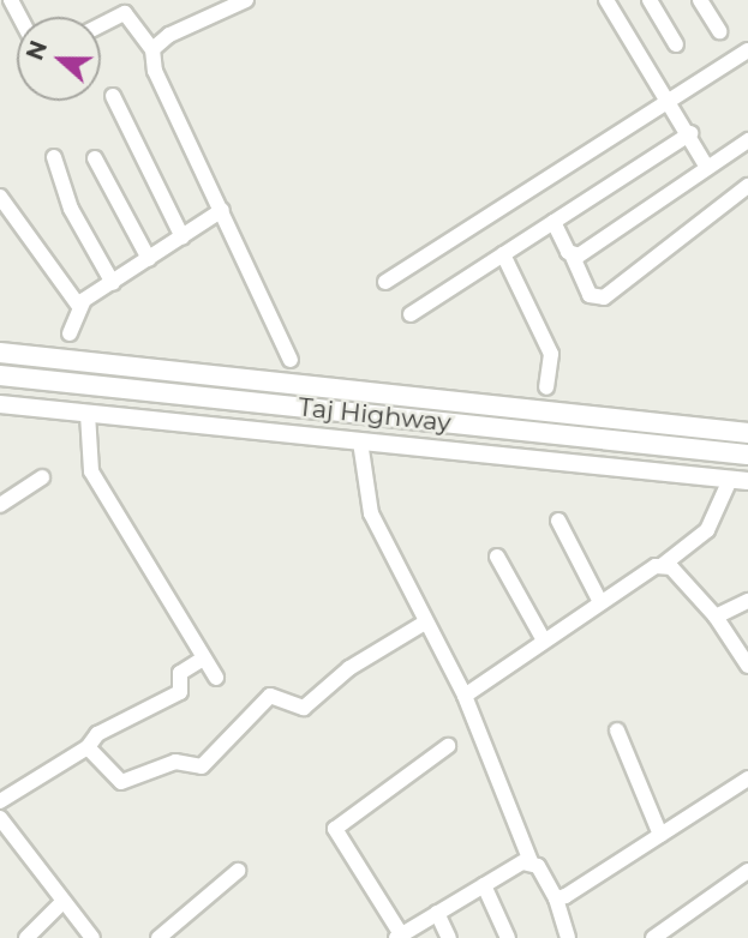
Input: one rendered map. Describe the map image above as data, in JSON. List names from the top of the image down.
{
  "streets": {
    "main road": ["Taj Highway"]
  },
  "north": "left"
}
